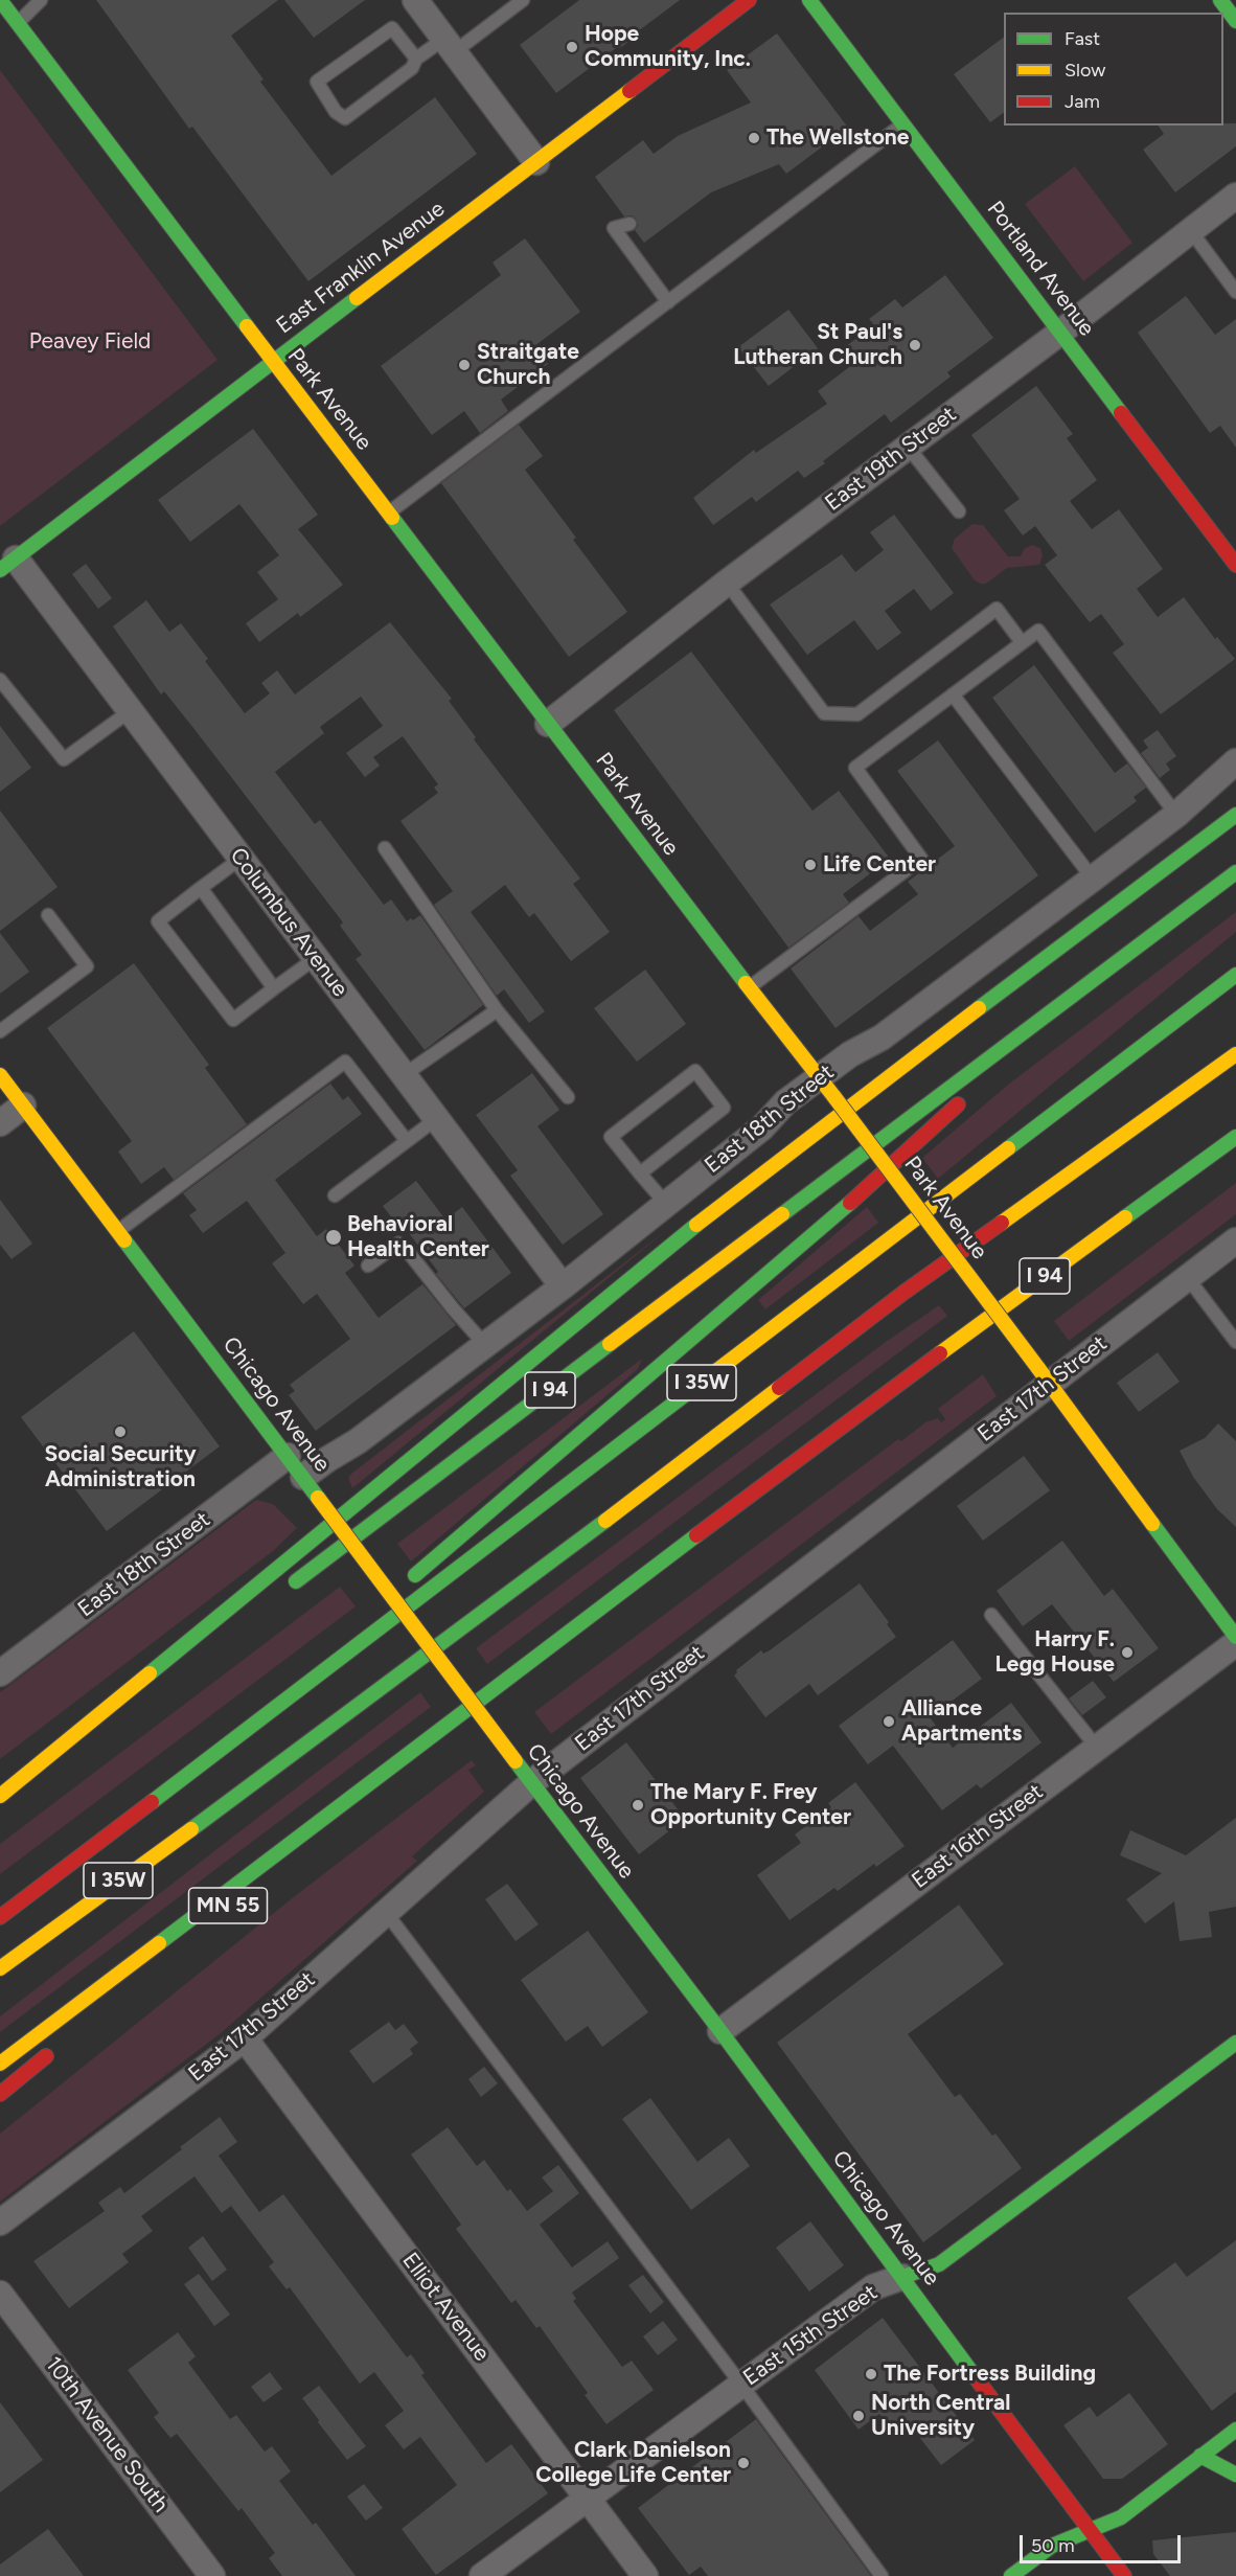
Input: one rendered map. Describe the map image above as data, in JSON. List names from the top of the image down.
{
  "streets": {
    "main road": [
      "East Franklin Avenue",
      "Portland Avenue",
      "Park Avenue",
      "I 94",
      "I 35W",
      "Chicago Avenue",
      "MN 55",
      "East 15th Street"
    ],
    "street": [
      "East 19th Street",
      "Columbus Avenue",
      "East 18th Street",
      "East 17th Street",
      "East 16th Street",
      "Elliot Avenue",
      "10th Avenue South"
    ]
  },
  "crossings": [
    ["East Franklin Avenue", "Park Avenue"],
    ["East Franklin Avenue", "Columbus Avenue"],
    ["Portland Avenue", "East 19th Street"],
    ["Park Avenue", "East 19th Street"],
    ["Park Avenue", "East 18th Street"],
    ["Park Avenue", "East 17th Street"],
    ["Columbus Avenue", "East 18th Street"],
    ["East 18th Street", "Chicago Avenue"],
    ["I 94", "MN 55"],
    ["East 17th Street", "Chicago Avenue"],
    ["East 17th Street", "Elliot Avenue"],
    ["Chicago Avenue", "East 16th Street"],
    ["Chicago Avenue", "East 15th Street"],
    ["Elliot Avenue", "East 15th Street"]
  ],
  "parks": ["Peavey Field"],
  "places": [
    "Hope Community, Inc.",
    "The Wellstone",
    "St Paul's Lutheran Church",
    "Straitgate Church",
    "Life Center",
    "Behavioral Health Center",
    "Social Security Administration",
    "Harry F. Legg House",
    "Alliance Apartments",
    "The Mary F. Frey Opportunity Center",
    "The Fortress Building",
    "North Central University",
    "Clark Danielson College Life Center"
  ],
  "legend": ["Fast", "Slow", "Jam"],
  "scale_bar": "50 m"
}
